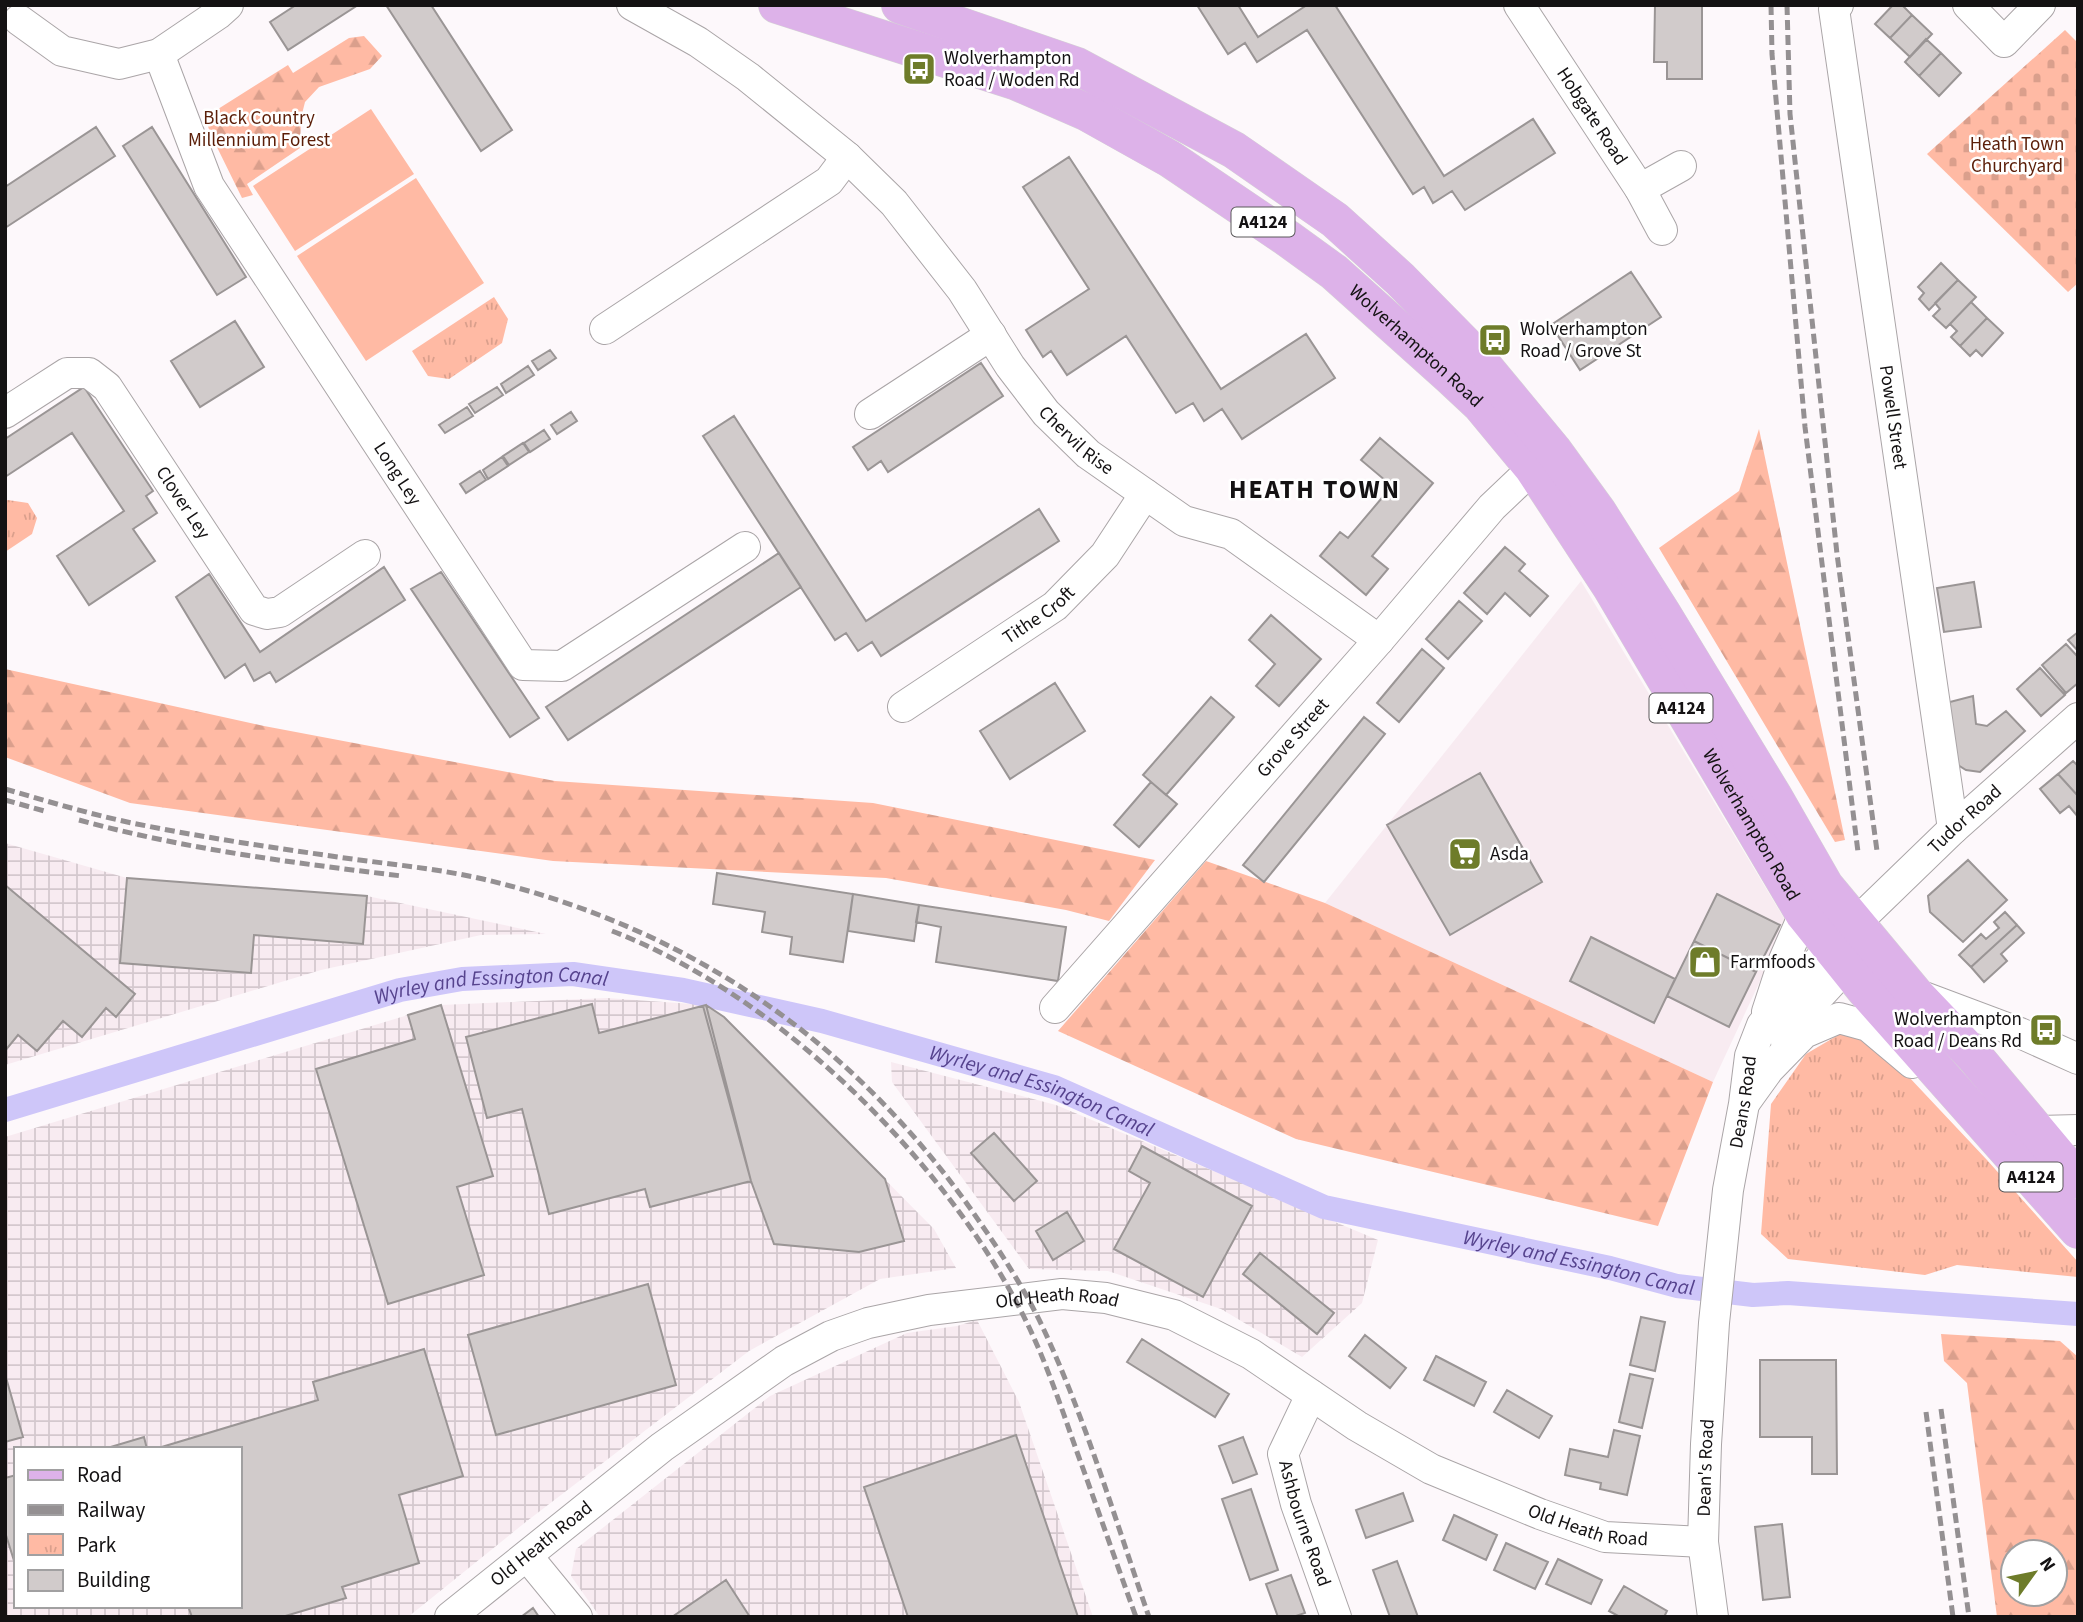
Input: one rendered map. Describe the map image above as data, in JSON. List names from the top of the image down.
{
  "streets": {
    "main road": ["A4124", "Wolverhampton Road"],
    "street": [
      "Hobgate Road",
      "Powell Street",
      "Chervil Rise",
      "Long Ley",
      "Clover Ley",
      "Tithe Croft",
      "Grove Street",
      "Tudor Road",
      "Deans Road",
      "Old Heath Road",
      "Dean's Road",
      "Ashbourne Road"
    ]
  },
  "crossings": [
    ["A4124", "Wolverhampton Road"],
    ["A4124", "Tudor Road"],
    ["A4124", "Deans Road"],
    ["Wolverhampton Road", "Grove Street"],
    ["Wolverhampton Road", "Tudor Road"],
    ["Wolverhampton Road", "Deans Road"],
    ["Powell Street", "Tudor Road"],
    ["Chervil Rise", "Tithe Croft"],
    ["Chervil Rise", "Grove Street"],
    ["Tudor Road", "Deans Road"],
    ["Deans Road", "Dean's Road"],
    ["Old Heath Road", "Dean's Road"],
    ["Old Heath Road", "Ashbourne Road"]
  ],
  "districts": ["HEATH TOWN"],
  "water": ["Wyrley and Essington Canal"],
  "parks": ["Black Country Millennium Forest", "Heath Town Churchyard"],
  "places": {
    "bus stop": ["Wolverhampton Road / Woden Rd", "Wolverhampton Road / Grove St", "Wolverhampton Road / Deans Rd"],
    "supermarket": ["Asda"],
    "shop": ["Farmfoods"]
  },
  "legend": [
    "Road",
    "Railway",
    "Park",
    "Building"
  ],
  "north": "top right"
}
